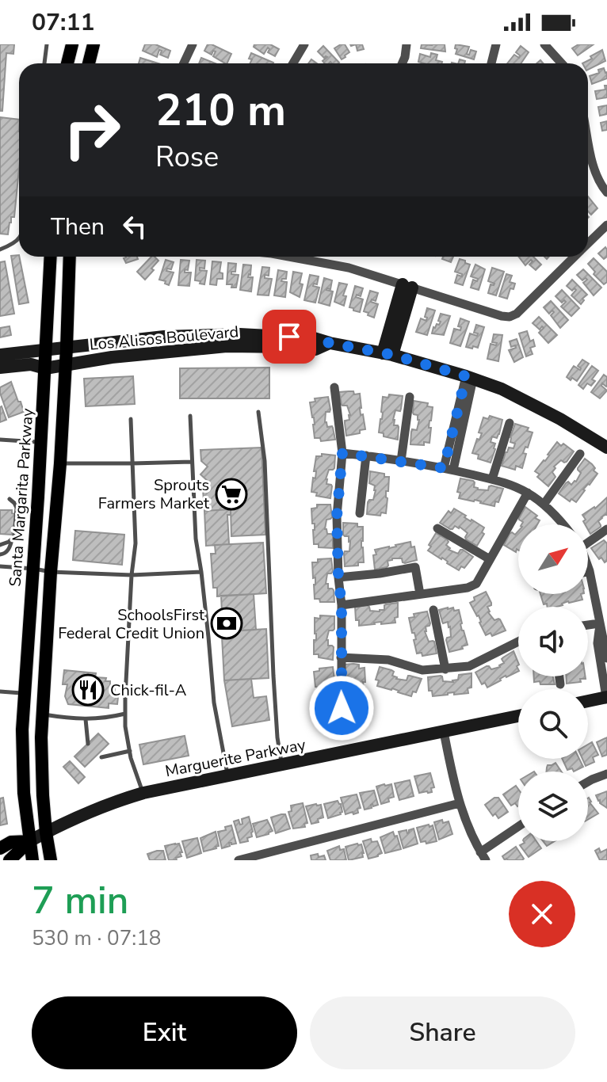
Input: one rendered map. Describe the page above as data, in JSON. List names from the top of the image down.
{
  "streets": {
    "main road": ["Los Alisos Boulevard", "Santa Margarita Parkway", "Marguerite Parkway"]
  },
  "crossings": [
    ["Los Alisos Boulevard", "Santa Margarita Parkway"],
    ["Santa Margarita Parkway", "Marguerite Parkway"]
  ],
  "places": {
    "supermarket": ["Sprouts Farmers Market"],
    "bank": ["SchoolsFirst Federal Credit Union"],
    "restaurant": ["Chick-fil-A"]
  },
  "north": "top right",
  "page": {
    "status": "07:11",
    "turn": ["210 m", "Rose"],
    "then": "Then",
    "heading": ["7 min", "530 m · 07:18"],
    "buttons": ["Exit", "Share"]
  }
}
